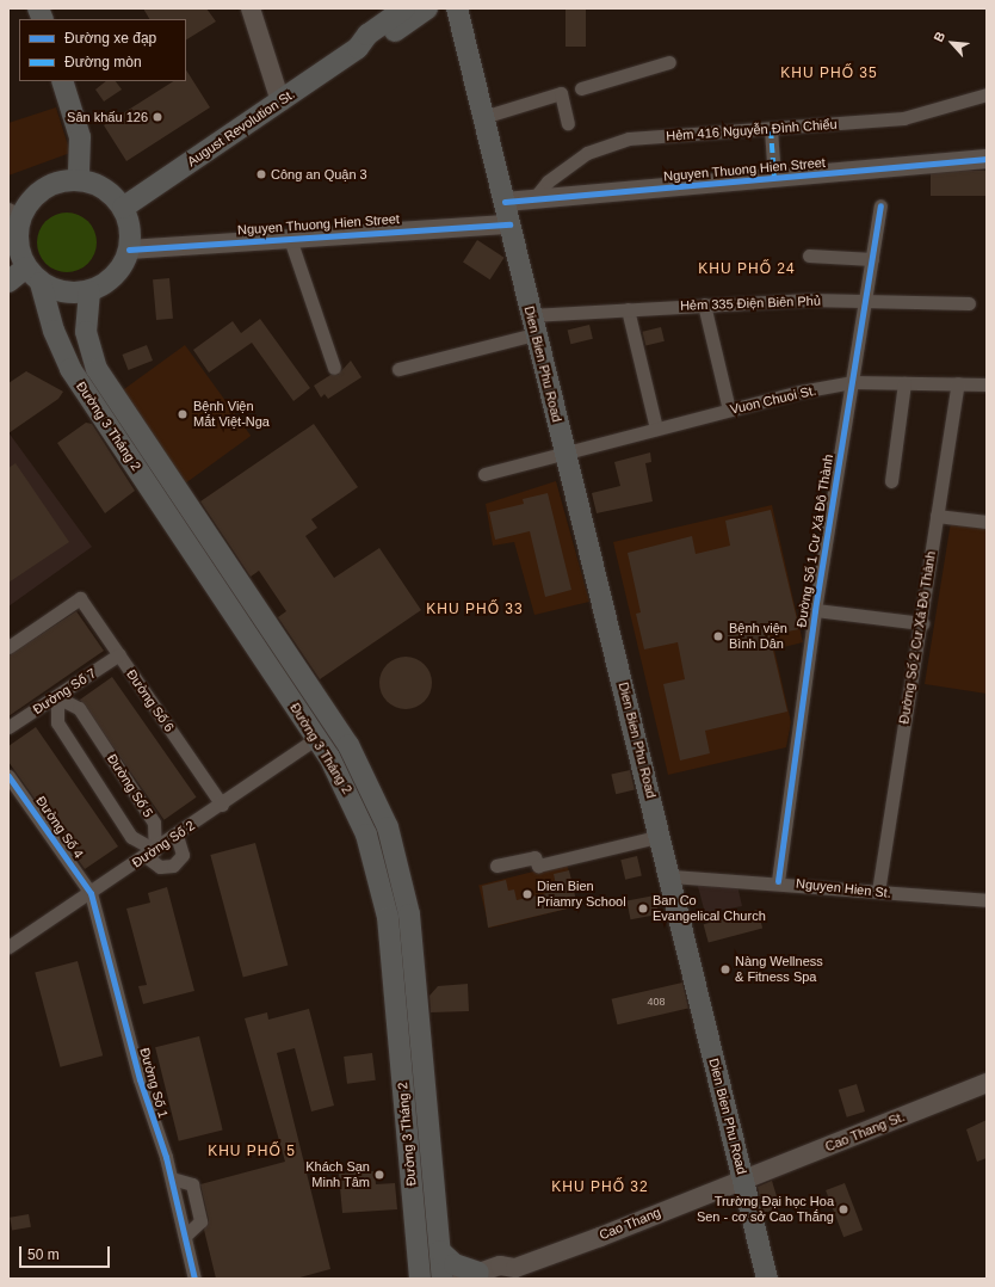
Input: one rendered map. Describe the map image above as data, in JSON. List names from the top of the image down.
{
  "streets": {
    "main road": ["August Revolution St.", "Dien Bien Phu Road", "Đường 3 Tháng 2"],
    "street": [
      "Hẻm 416 Nguyễn Ðình Chiểu",
      "Nguyen Thuong Hien Street",
      "Hẻm 335 Điện Biên Phủ",
      "Vuon Chuoi St.",
      "Ðường Số 1 Cư Xá Đô Thành",
      "Ðường Số 2 Cư Xá Đô Thành",
      "Đường Số 7",
      "Đường Số 6",
      "Đường Số 5",
      "Đường Số 4",
      "Đường Số 2",
      "Nguyen Hien St.",
      "Đường Số 1",
      "Cao Thang St.",
      "Cao Thang"
    ]
  },
  "crossings": [
    ["August Revolution St.", "Nguyen Thuong Hien Street"],
    ["August Revolution St.", "Đường 3 Tháng 2"],
    ["Hẻm 416 Nguyễn Ðình Chiểu", "Nguyen Thuong Hien Street"],
    ["Nguyen Thuong Hien Street", "Dien Bien Phu Road"],
    ["Nguyen Thuong Hien Street", "Đường 3 Tháng 2"],
    ["Hẻm 335 Điện Biên Phủ", "Dien Bien Phu Road"],
    ["Hẻm 335 Điện Biên Phủ", "Ðường Số 1 Cư Xá Đô Thành"],
    ["Dien Bien Phu Road", "Vuon Chuoi St."],
    ["Dien Bien Phu Road", "Nguyen Hien St."],
    ["Dien Bien Phu Road", "Cao Thang St."],
    ["Dien Bien Phu Road", "Cao Thang"],
    ["Vuon Chuoi St.", "Ðường Số 1 Cư Xá Đô Thành"],
    ["Vuon Chuoi St.", "Ðường Số 2 Cư Xá Đô Thành"],
    ["Đường 3 Tháng 2", "Đường Số 2"],
    ["Ðường Số 1 Cư Xá Đô Thành", "Nguyen Hien St."],
    ["Ðường Số 2 Cư Xá Đô Thành", "Nguyen Hien St."],
    ["Đường Số 7", "Đường Số 6"],
    ["Đường Số 7", "Đường Số 5"],
    ["Đường Số 6", "Đường Số 2"],
    ["Đường Số 5", "Đường Số 2"],
    ["Đường Số 4", "Đường Số 2"],
    ["Đường Số 4", "Đường Số 1"],
    ["Đường Số 2", "Đường Số 1"],
    ["Cao Thang St.", "Cao Thang"]
  ],
  "districts": [
    "KHU PHỐ 35",
    "KHU PHỐ 24",
    "KHU PHỐ 33",
    "KHU PHỐ 5",
    "KHU PHỐ 32"
  ],
  "places": [
    "Sân khấu 126",
    "Công an Quận 3",
    "Bệnh Viện Mắt Việt-Nga",
    "Bệnh viện Bình Dân",
    "Dien Bien Priamry School",
    "Ban Co Evangelical Church",
    "Nàng Wellness & Fitness Spa",
    "Khách Sạn Minh Tâm",
    "Trường Đại học Hoa Sen - cơ sở Cao Thắng"
  ],
  "house_numbers": ["408"],
  "legend": ["Đường xe đạp", "Đường mòn"],
  "scale_bar": "50 m",
  "north": "top left"
}
